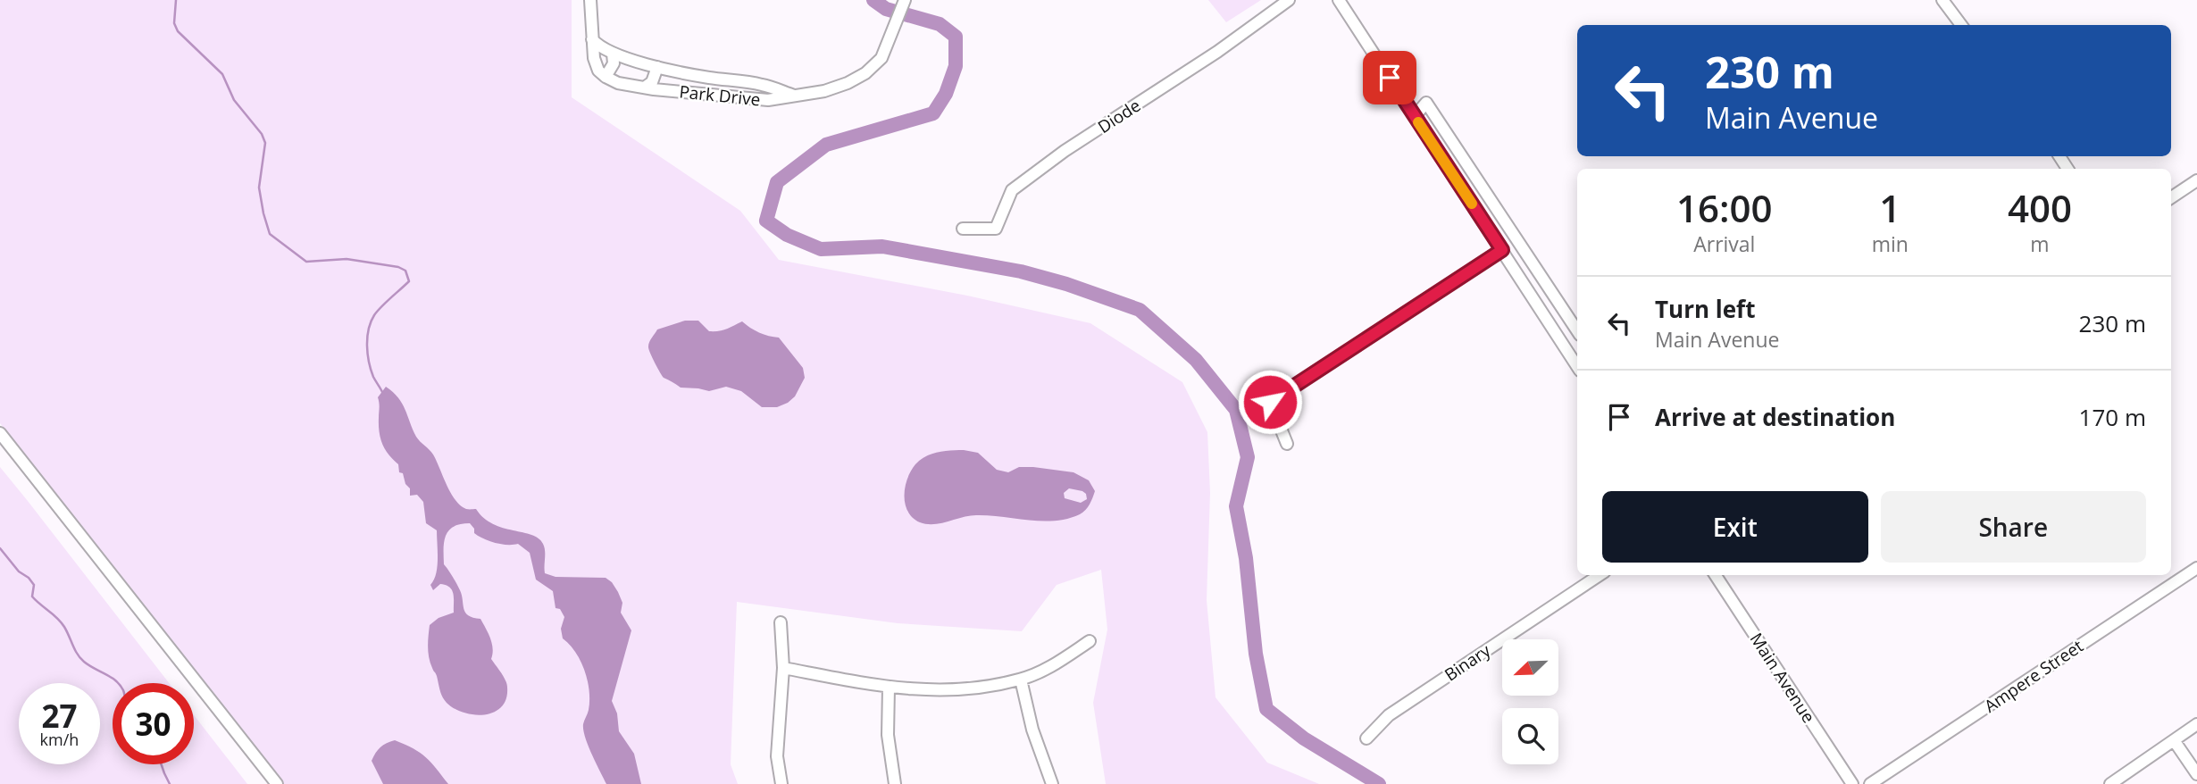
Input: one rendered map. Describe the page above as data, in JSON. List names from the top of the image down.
{
  "streets": {
    "street": [
      "Park Drive",
      "Diode",
      "Binary",
      "Ampere Street",
      "Main Avenue"
    ]
  },
  "north": "bottom left",
  "page": {
    "turn": ["230 m", "Main Avenue"],
    "eta": [
      "16:00",
      "Arrival",
      "1",
      "min",
      "400",
      "m"
    ],
    "list": [
      {
        "name": "Turn left",
        "note": "Main Avenue",
        "value": "230 m"
      },
      {
        "name": "Arrive at destination",
        "value": "170 m"
      }
    ],
    "buttons": ["Exit", "Share"],
    "speed": "27 km/h",
    "limit": "30"
  }
}
